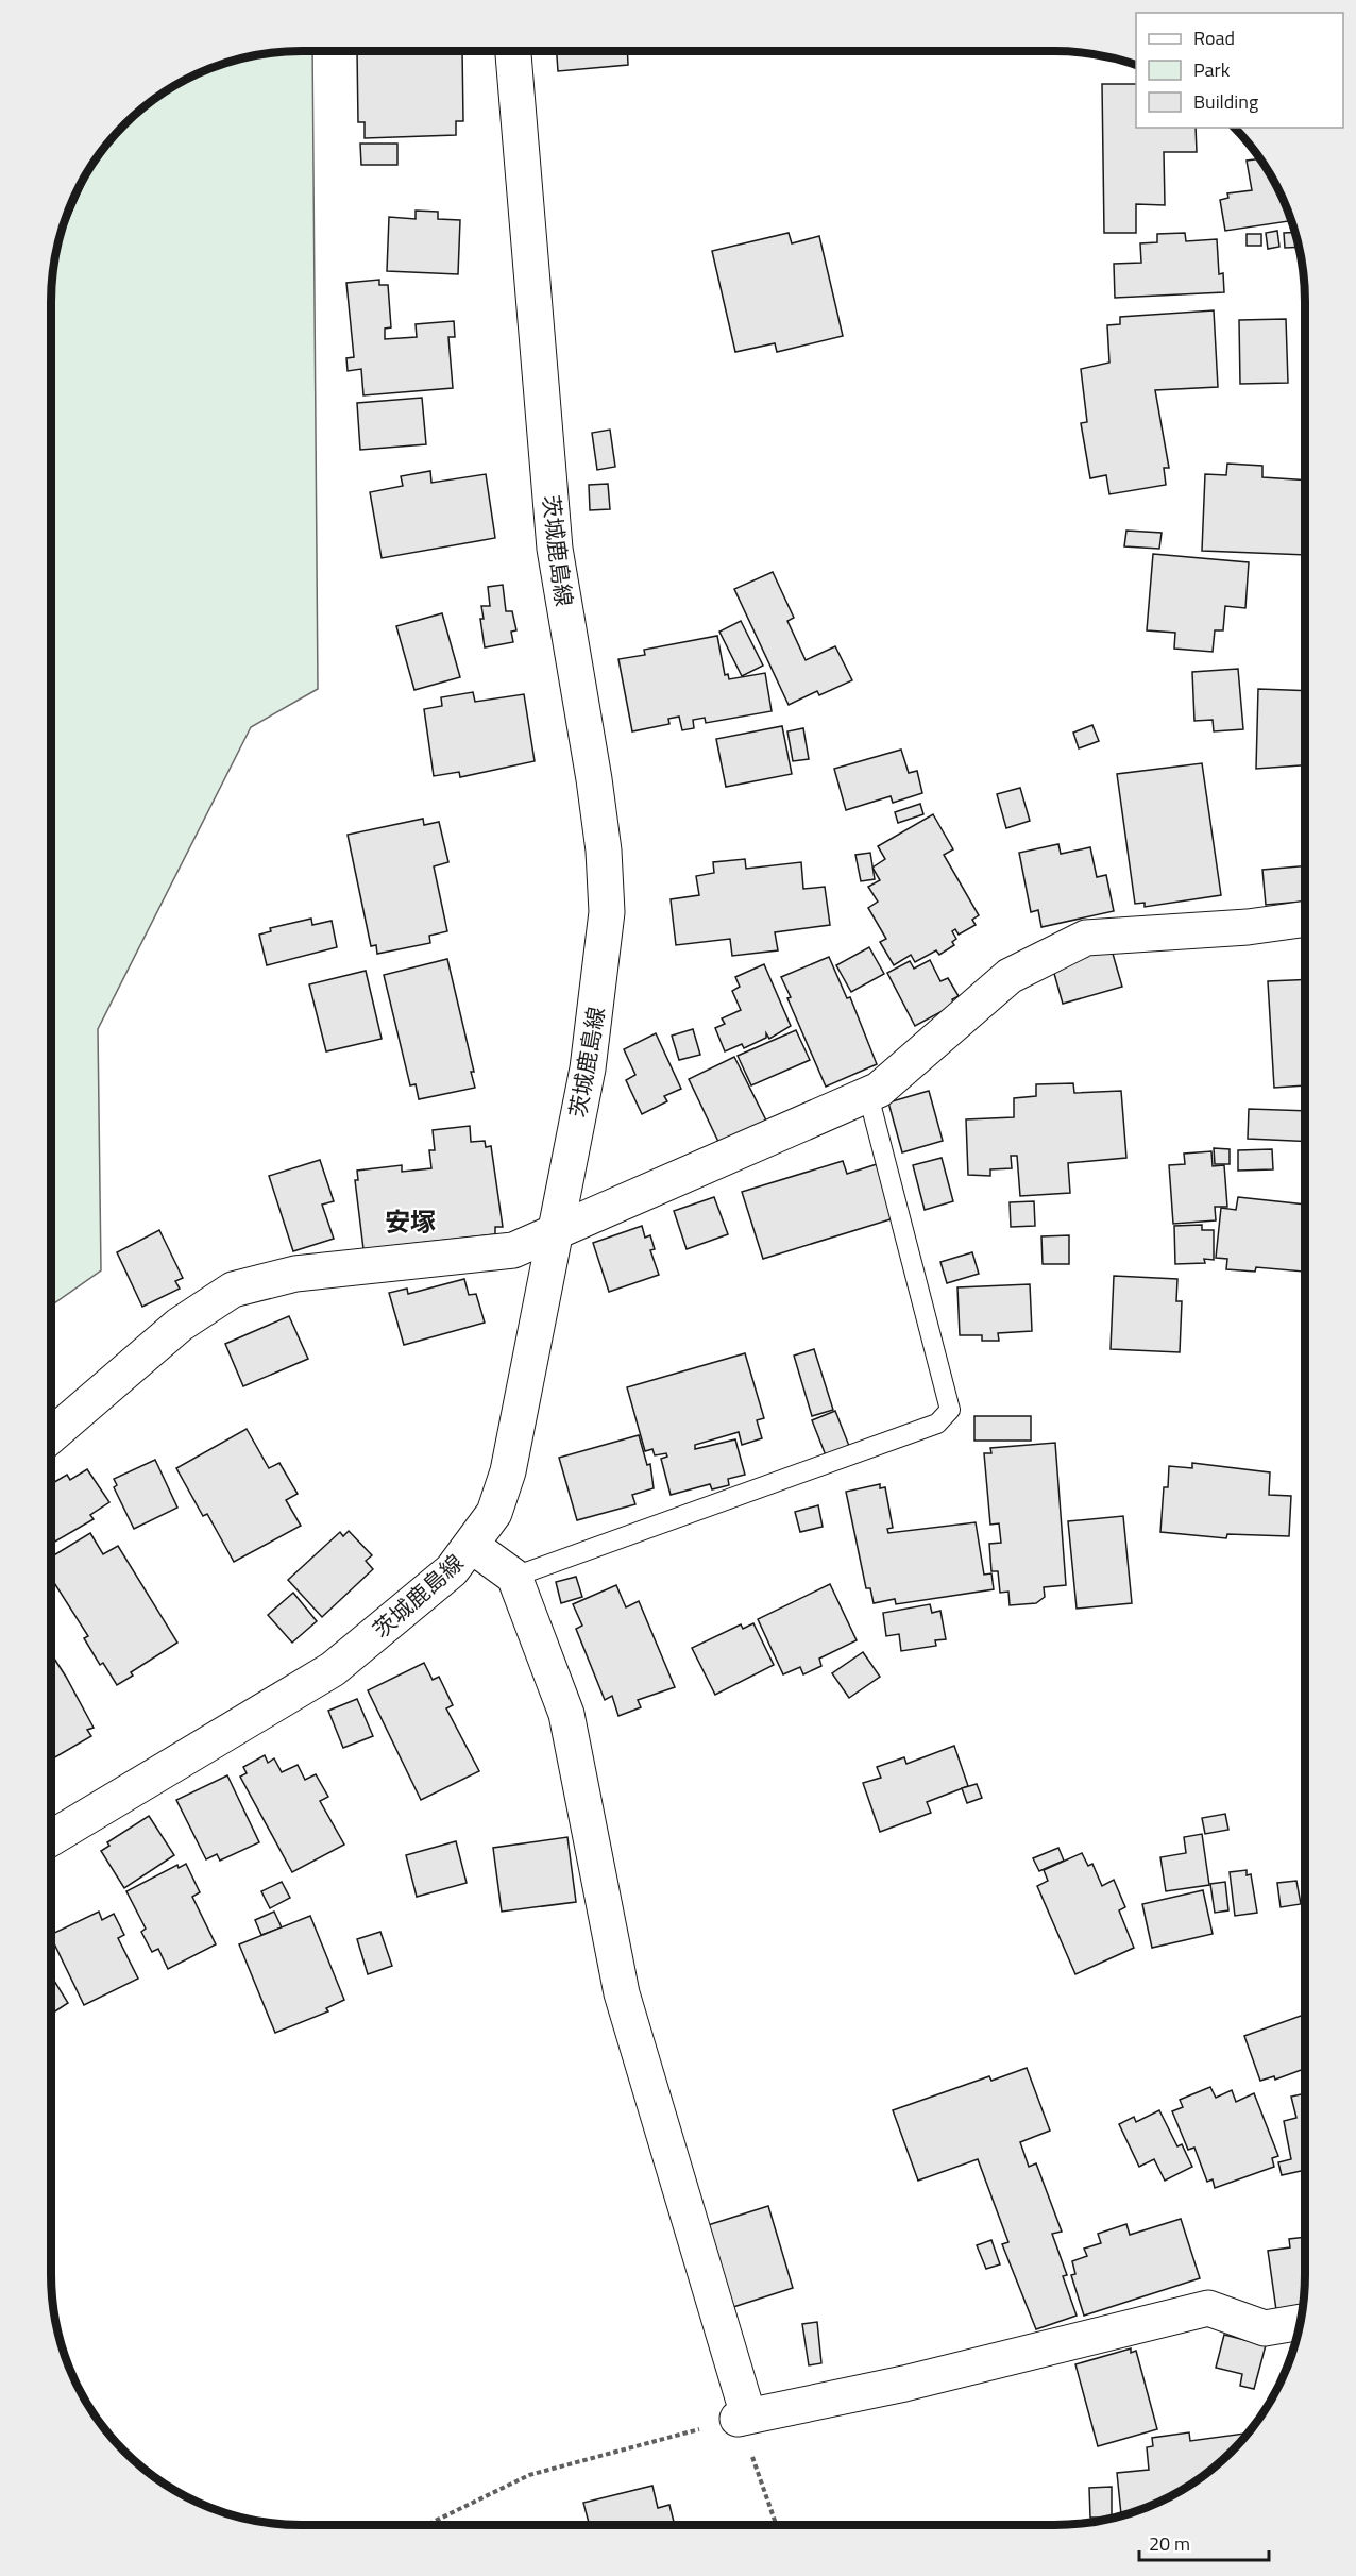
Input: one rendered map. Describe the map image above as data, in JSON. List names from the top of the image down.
{
  "streets": {
    "street": ["茨城鹿島線"]
  },
  "districts": ["安塚"],
  "legend": ["Road", "Park", "Building"],
  "scale_bar": "20 m"
}
